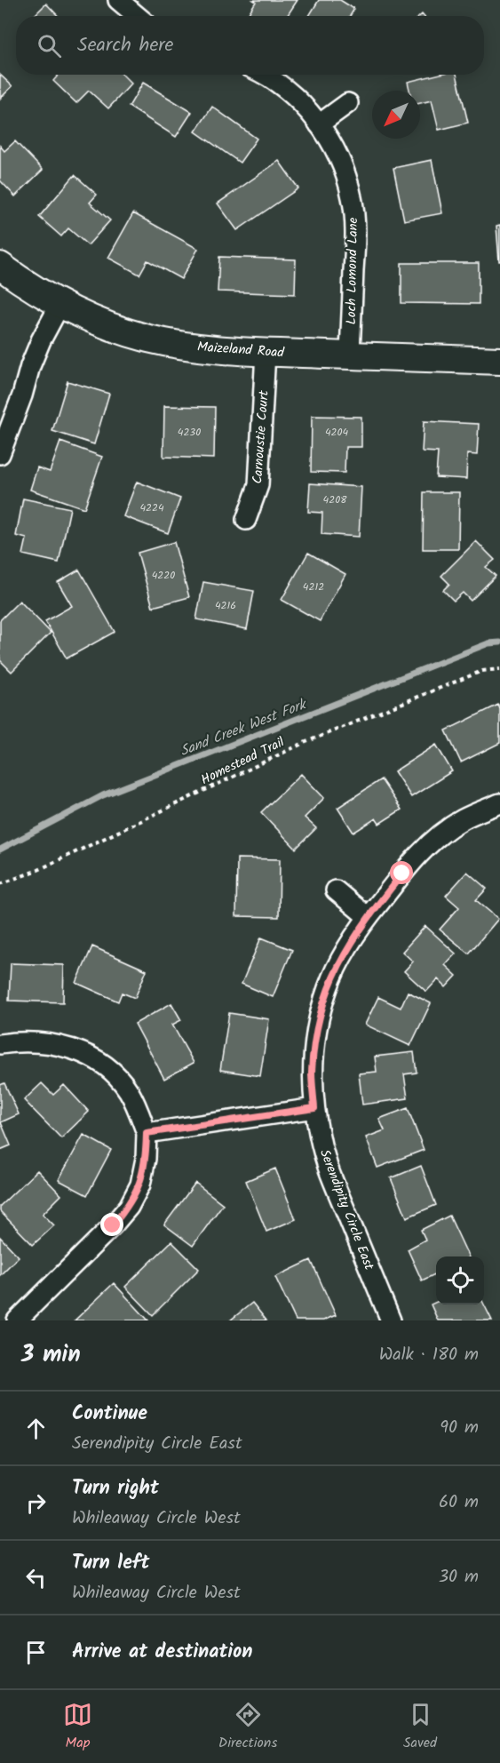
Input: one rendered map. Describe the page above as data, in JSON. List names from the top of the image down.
{
  "streets": {
    "main road": ["Maizeland Road"],
    "street": ["Loch Lomond Lane", "Carnoustie Court", "Serendipity Circle East"],
    "path": ["Homestead Trail"]
  },
  "crossings": [
    ["Loch Lomond Lane", "Maizeland Road"],
    ["Maizeland Road", "Carnoustie Court"]
  ],
  "water": ["Sand Creek West Fork"],
  "house_numbers": [
    "4230",
    "4204",
    "4208",
    "4224",
    "4220",
    "4212",
    "4216"
  ],
  "north": "bottom left",
  "page": {
    "search": "Search here",
    "heading": ["3 min", "Walk · 180 m"],
    "list": [
      ["Continue", "Serendipity Circle East", "90 m"],
      ["Turn right", "Whileaway Circle West", "60 m"],
      ["Turn left", "Whileaway Circle West", "30 m"],
      "Arrive at destination"
    ],
    "nav": ["Map", "Directions", "Saved"]
  }
}
